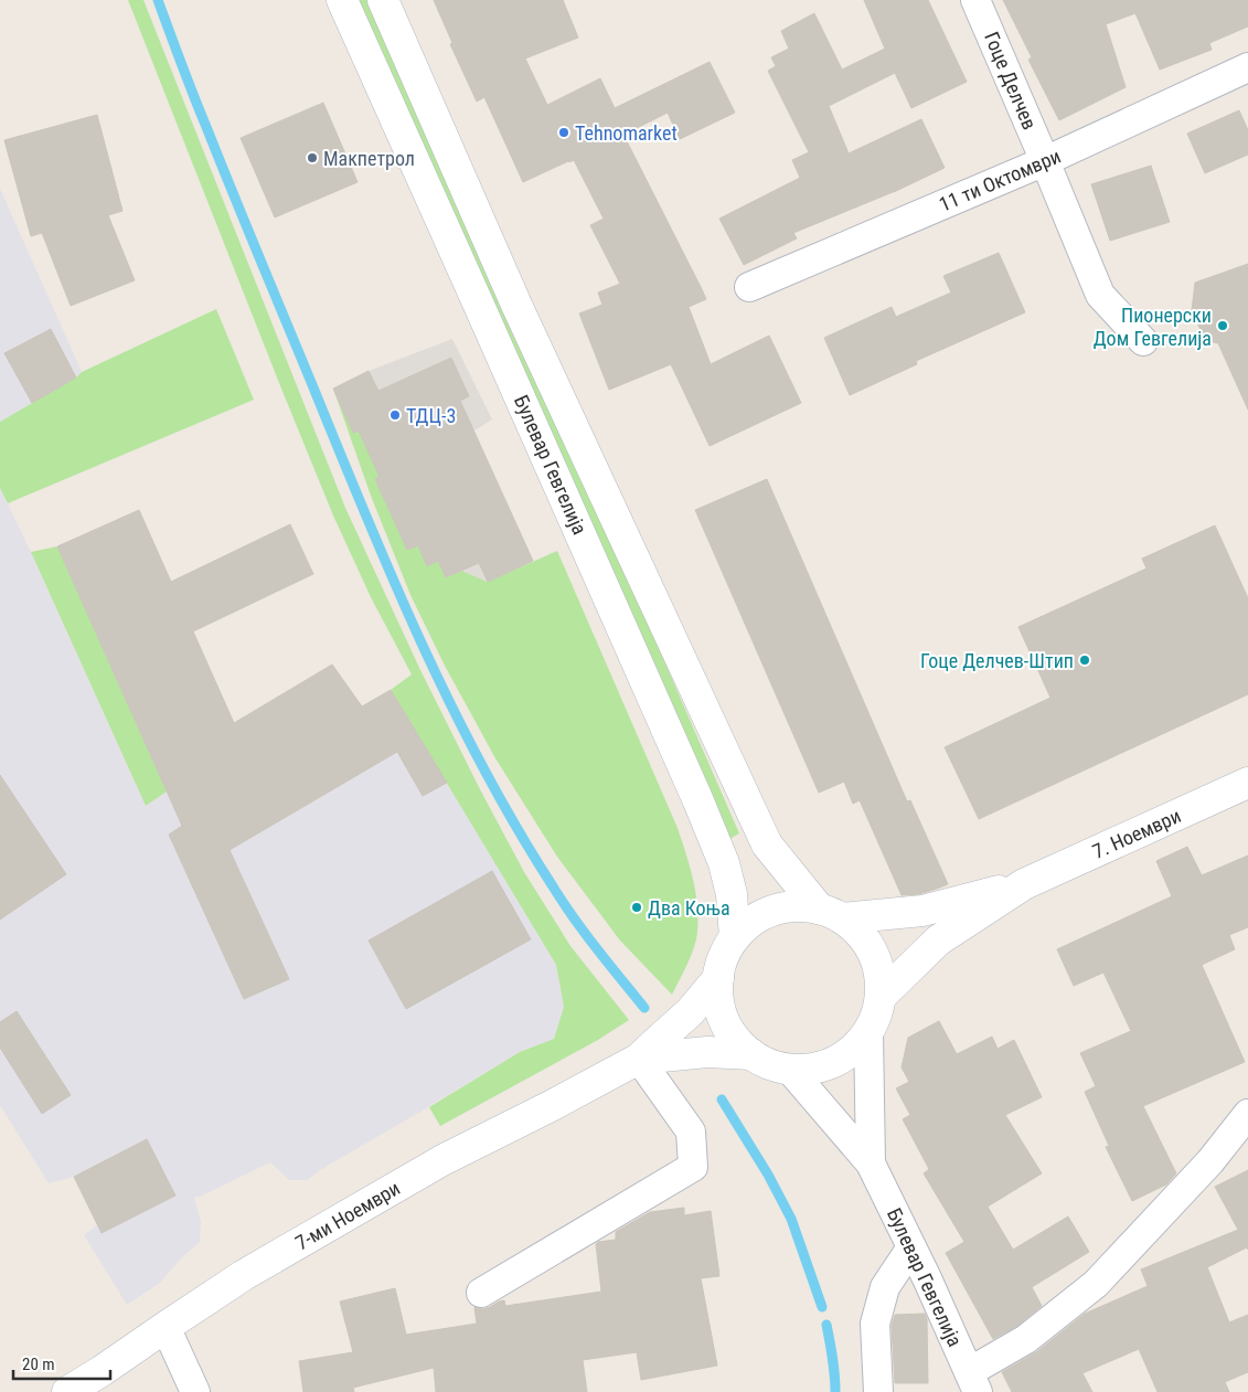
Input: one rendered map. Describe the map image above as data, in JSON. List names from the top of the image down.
{
  "streets": {
    "main road": ["Булевар Гевгелија", "7. Ноември", "7-ми Ноември"],
    "street": ["Гоце Делчев", "11 ти Октомври"]
  },
  "crossings": [
    ["Гоце Делчев", "11 ти Октомври"],
    ["Булевар Гевгелија", "7. Ноември"]
  ],
  "places": [
    "Tehnomarket",
    "Макпетрол",
    "Пионерски Дом Гевгелија",
    "ТДЦ-3",
    "Гоце Делчев-Штип",
    "Два Коња"
  ],
  "scale_bar": "20 m"
}
